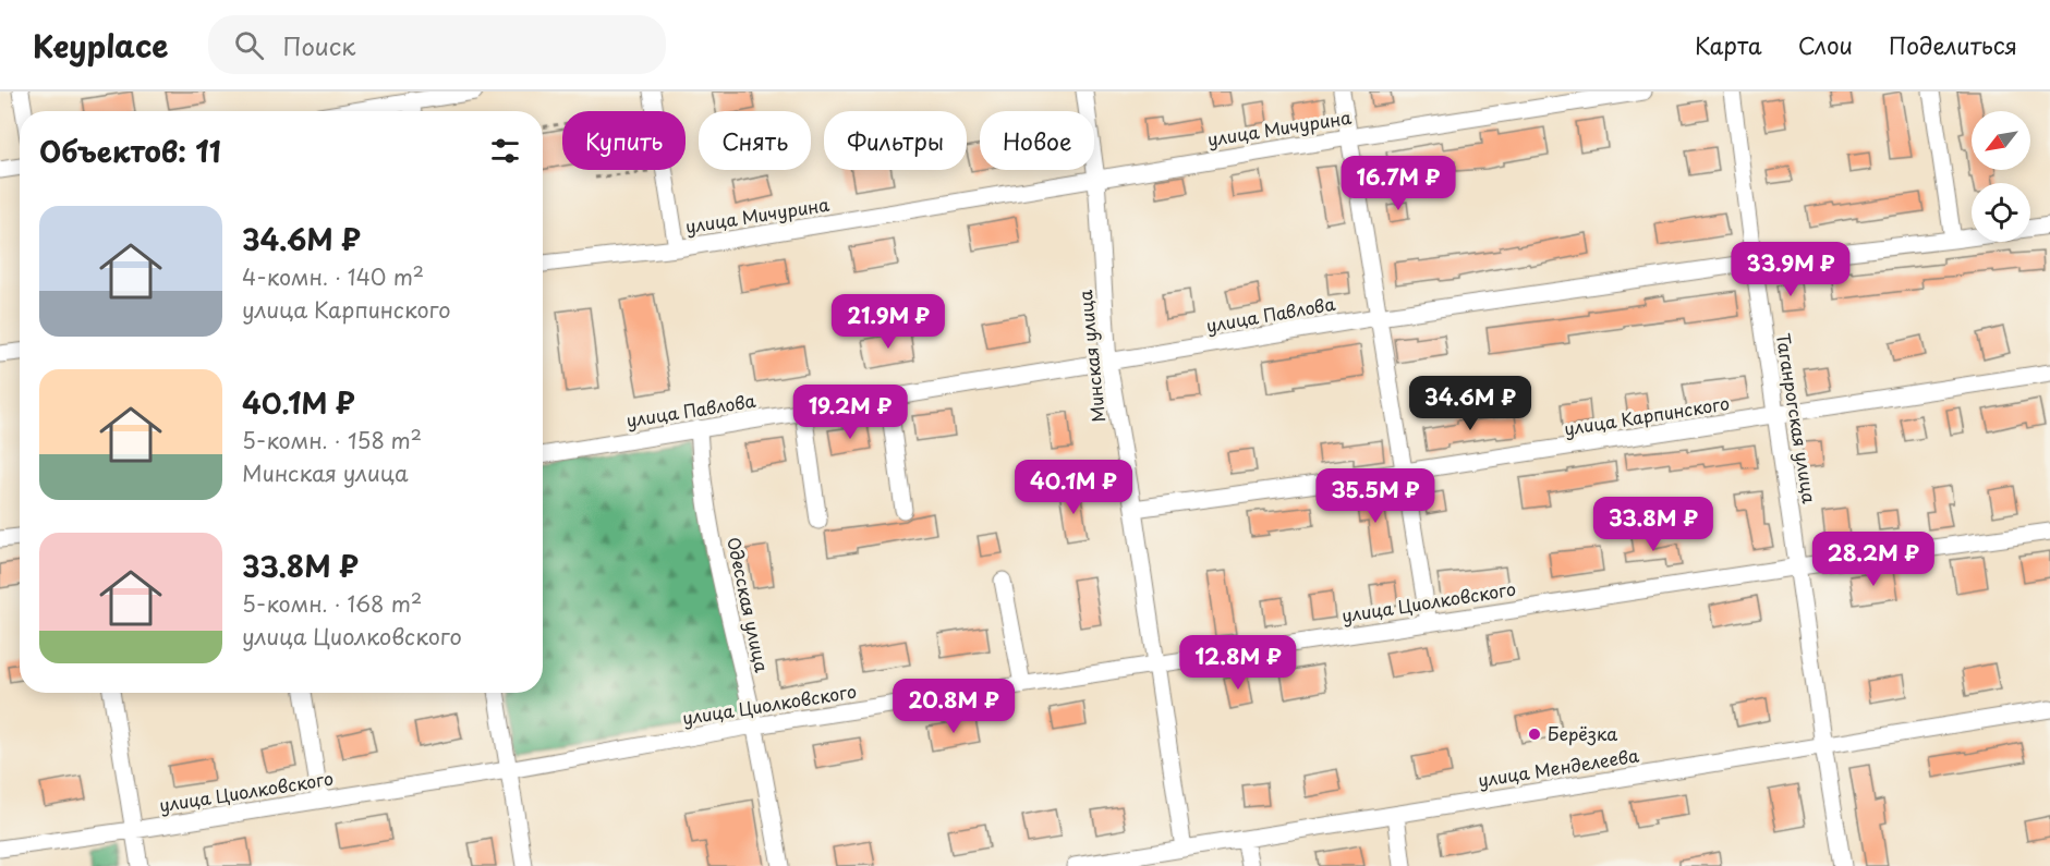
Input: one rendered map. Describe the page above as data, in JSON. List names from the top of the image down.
{
  "streets": {
    "street": [
      "улица Мичурина",
      "улица Павлова",
      "Минская улица",
      "улица Карпинского",
      "Таганрогская улица",
      "улица Циолковского",
      "Одесская улица",
      "улица Менделеева"
    ]
  },
  "crossings": [
    ["улица Мичурина", "Минская улица"],
    ["улица Павлова", "Минская улица"],
    ["улица Павлова", "Таганрогская улица"],
    ["улица Павлова", "Одесская улица"],
    ["Минская улица", "улица Карпинского"],
    ["Минская улица", "улица Циолковского"],
    ["Минская улица", "улица Менделеева"],
    ["улица Карпинского", "Таганрогская улица"],
    ["Таганрогская улица", "улица Циолковского"],
    ["Таганрогская улица", "улица Менделеева"],
    ["улица Циолковского", "Одесская улица"]
  ],
  "places": ["Берёзка"],
  "north": "bottom left",
  "page": {
    "header": "Keyplace",
    "search": "Поиск",
    "nav": ["Карта", "Слои", "Поделиться"],
    "chip": [
      "Купить",
      "Снять",
      "Фильтры",
      "Новое"
    ],
    "heading": "Объектов: 11",
    "price": [
      "16.7M ₽",
      "33.9M ₽",
      "21.9M ₽",
      "34.6M ₽",
      "19.2M ₽",
      "40.1M ₽",
      "35.5M ₽",
      "33.8M ₽",
      "28.2M ₽",
      "12.8M ₽",
      "20.8M ₽"
    ],
    "list": [
      {
        "name": "34.6M ₽",
        "note": "4-комн. · 140 m² · улица Карпинского"
      },
      {
        "name": "40.1M ₽",
        "note": "5-комн. · 158 m² · Минская улица"
      },
      {
        "name": "33.8M ₽",
        "note": "5-комн. · 168 m² · улица Циолковского"
      }
    ]
  }
}
